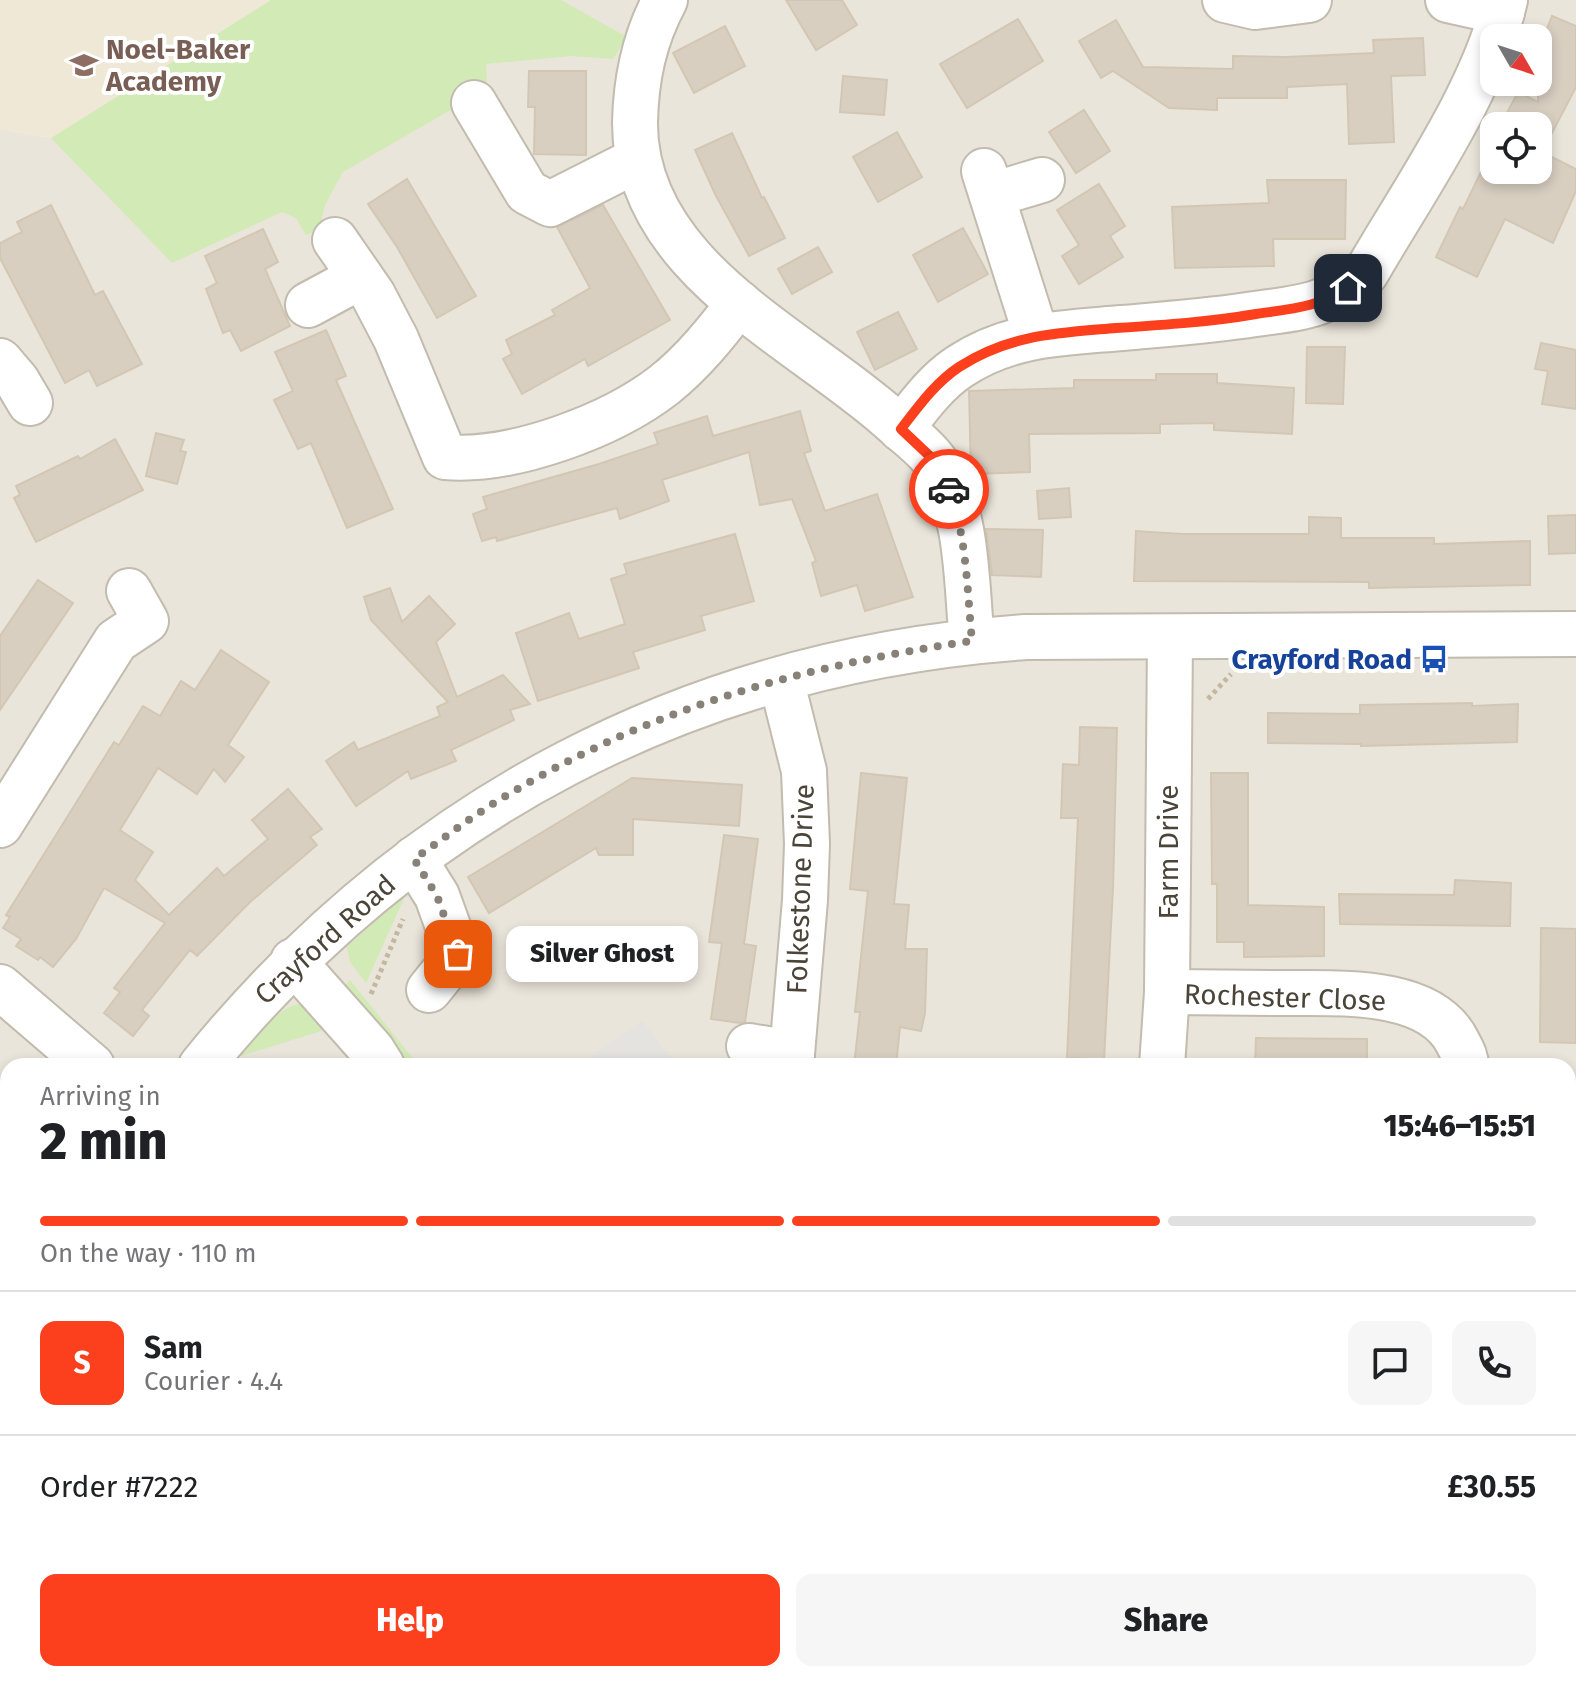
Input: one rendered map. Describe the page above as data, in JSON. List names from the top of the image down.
{
  "streets": {
    "street": [
      "Farm Drive",
      "Folkestone Drive",
      "Crayford Road",
      "Rochester Close"
    ]
  },
  "crossings": [
    ["Farm Drive", "Crayford Road"],
    ["Farm Drive", "Rochester Close"],
    ["Folkestone Drive", "Crayford Road"]
  ],
  "places": {
    "school or university": ["Noel-Baker Academy"],
    "bus stop": ["Crayford Road"],
    "other": ["Silver Ghost"]
  },
  "north": "bottom right",
  "page": {
    "bubble": "Silver Ghost",
    "heading": ["2 min", "Arriving in", "15:46–15:51"],
    "panel": [
      "Sam",
      "Courier · 4.4",
      "Order #7222",
      "£30.55"
    ],
    "bar": "On the way · 110 m",
    "round": "S",
    "buttons": ["Help", "Share"]
  }
}
